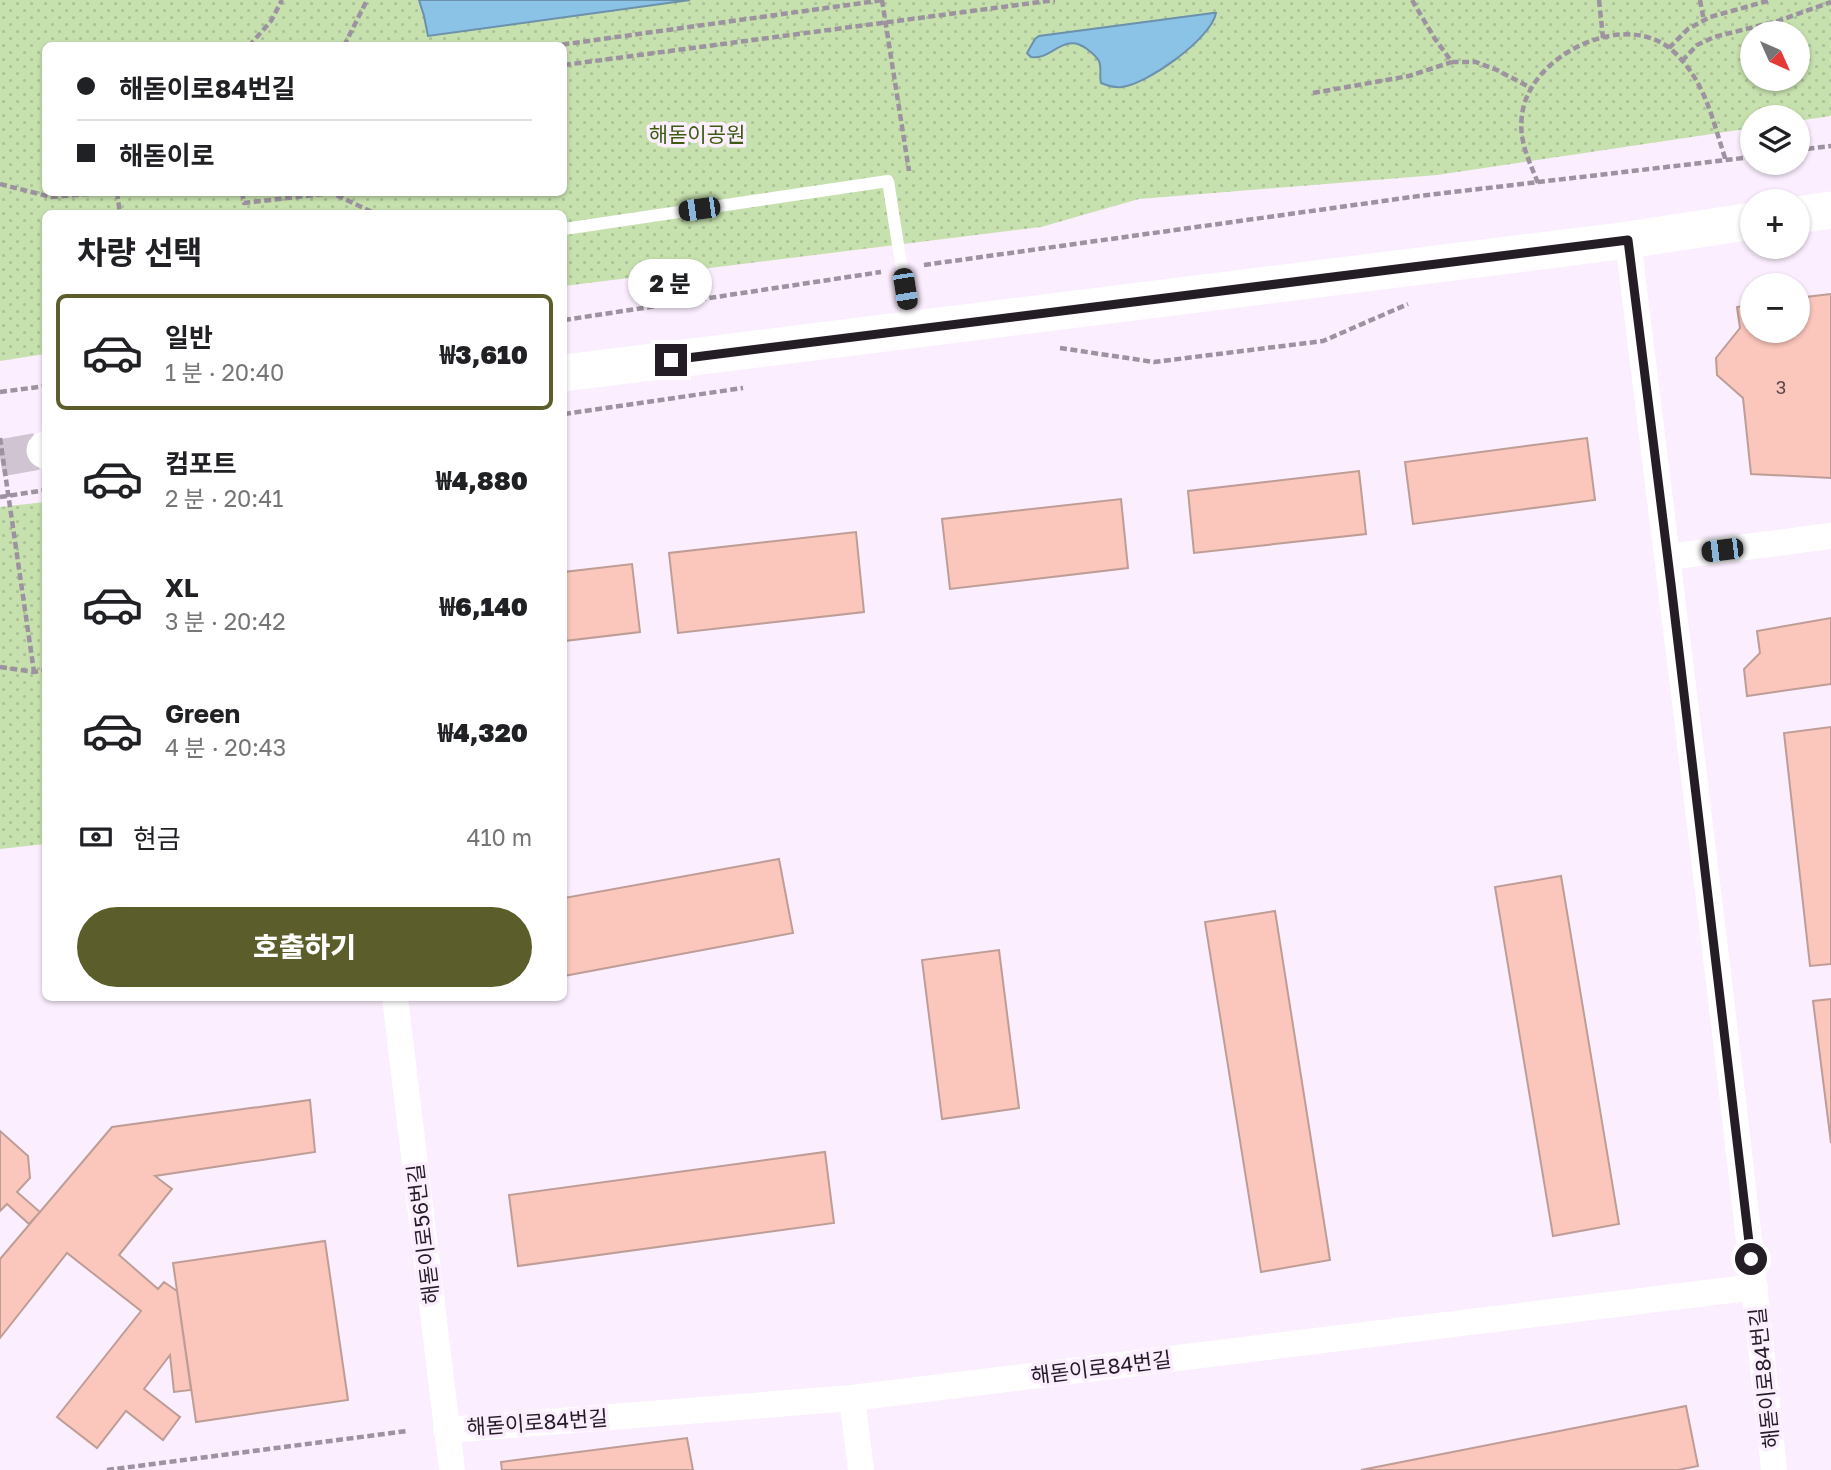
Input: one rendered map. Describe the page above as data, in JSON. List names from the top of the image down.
{
  "streets": {
    "street": ["해돋이로56번길", "해돋이로84번길"]
  },
  "crossings": [
    ["해돋이로56번길", "해돋이로84번길"]
  ],
  "parks": ["해돋이공원"],
  "house_numbers": ["3"],
  "north": "bottom right",
  "page": {
    "map_buttons": ["+", "−"],
    "banner": ["해돋이로84번길", "해돋이로"],
    "heading": "차량 선택",
    "bubble": "2 분",
    "list": [
      {
        "name": "일반",
        "note": "1 분 · 20:40",
        "value": "₩3,610"
      },
      {
        "name": "컴포트",
        "note": "2 분 · 20:41",
        "value": "₩4,880"
      },
      {
        "name": "XL",
        "note": "3 분 · 20:42",
        "value": "₩6,140"
      },
      {
        "name": "Green",
        "note": "4 분 · 20:43",
        "value": "₩4,320"
      }
    ],
    "pay": ["현금", "410 m"],
    "buttons": "호출하기"
  }
}
